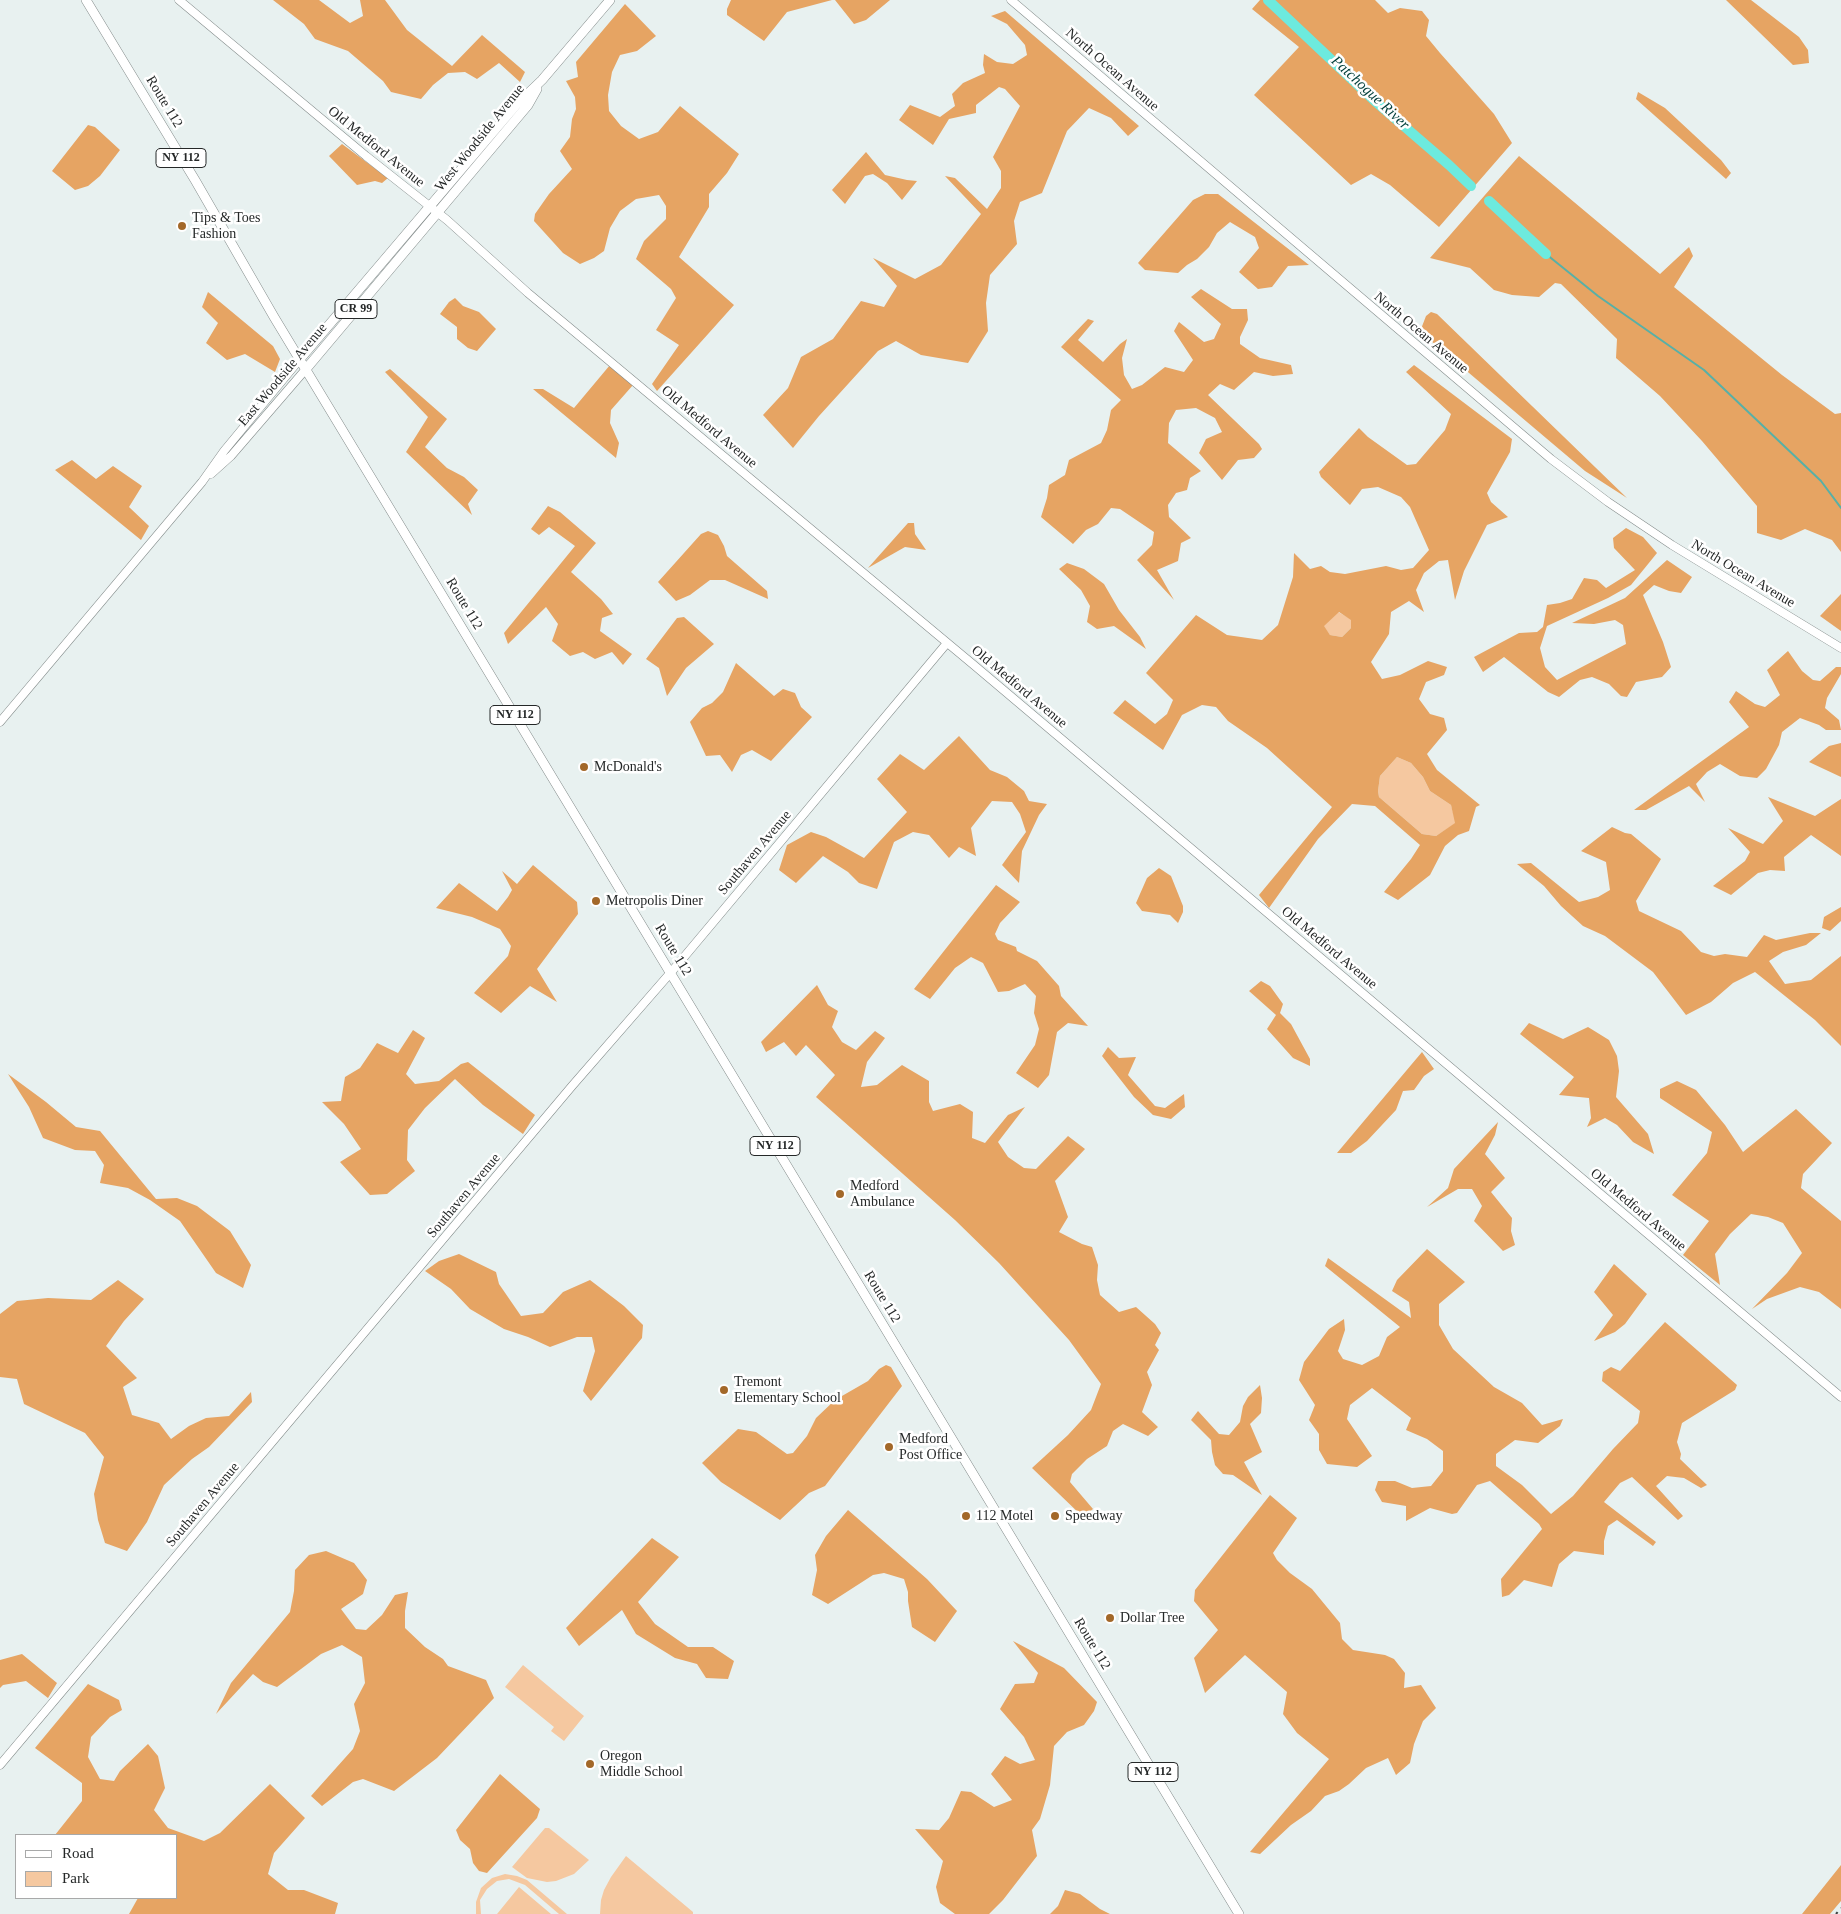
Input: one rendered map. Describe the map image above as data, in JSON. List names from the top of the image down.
{
  "streets": {
    "main road": [
      "Route 112",
      "West Woodside Avenue",
      "NY 112",
      "CR 99",
      "East Woodside Avenue"
    ],
    "street": ["North Ocean Avenue", "Old Medford Avenue", "Southaven Avenue"]
  },
  "crossings": [
    ["Route 112", "East Woodside Avenue"],
    ["Route 112", "Southaven Avenue"],
    ["West Woodside Avenue", "Old Medford Avenue"],
    ["West Woodside Avenue", "East Woodside Avenue"],
    ["Old Medford Avenue", "East Woodside Avenue"],
    ["Old Medford Avenue", "Southaven Avenue"]
  ],
  "water": ["Patchogue River"],
  "places": [
    "Tips & Toes Fashion",
    "McDonald's",
    "Metropolis Diner",
    "Medford Ambulance",
    "Tremont Elementary School",
    "Medford Post Office",
    "112 Motel",
    "Speedway",
    "Dollar Tree",
    "Oregon Middle School"
  ],
  "legend": ["Road", "Park"]
}
